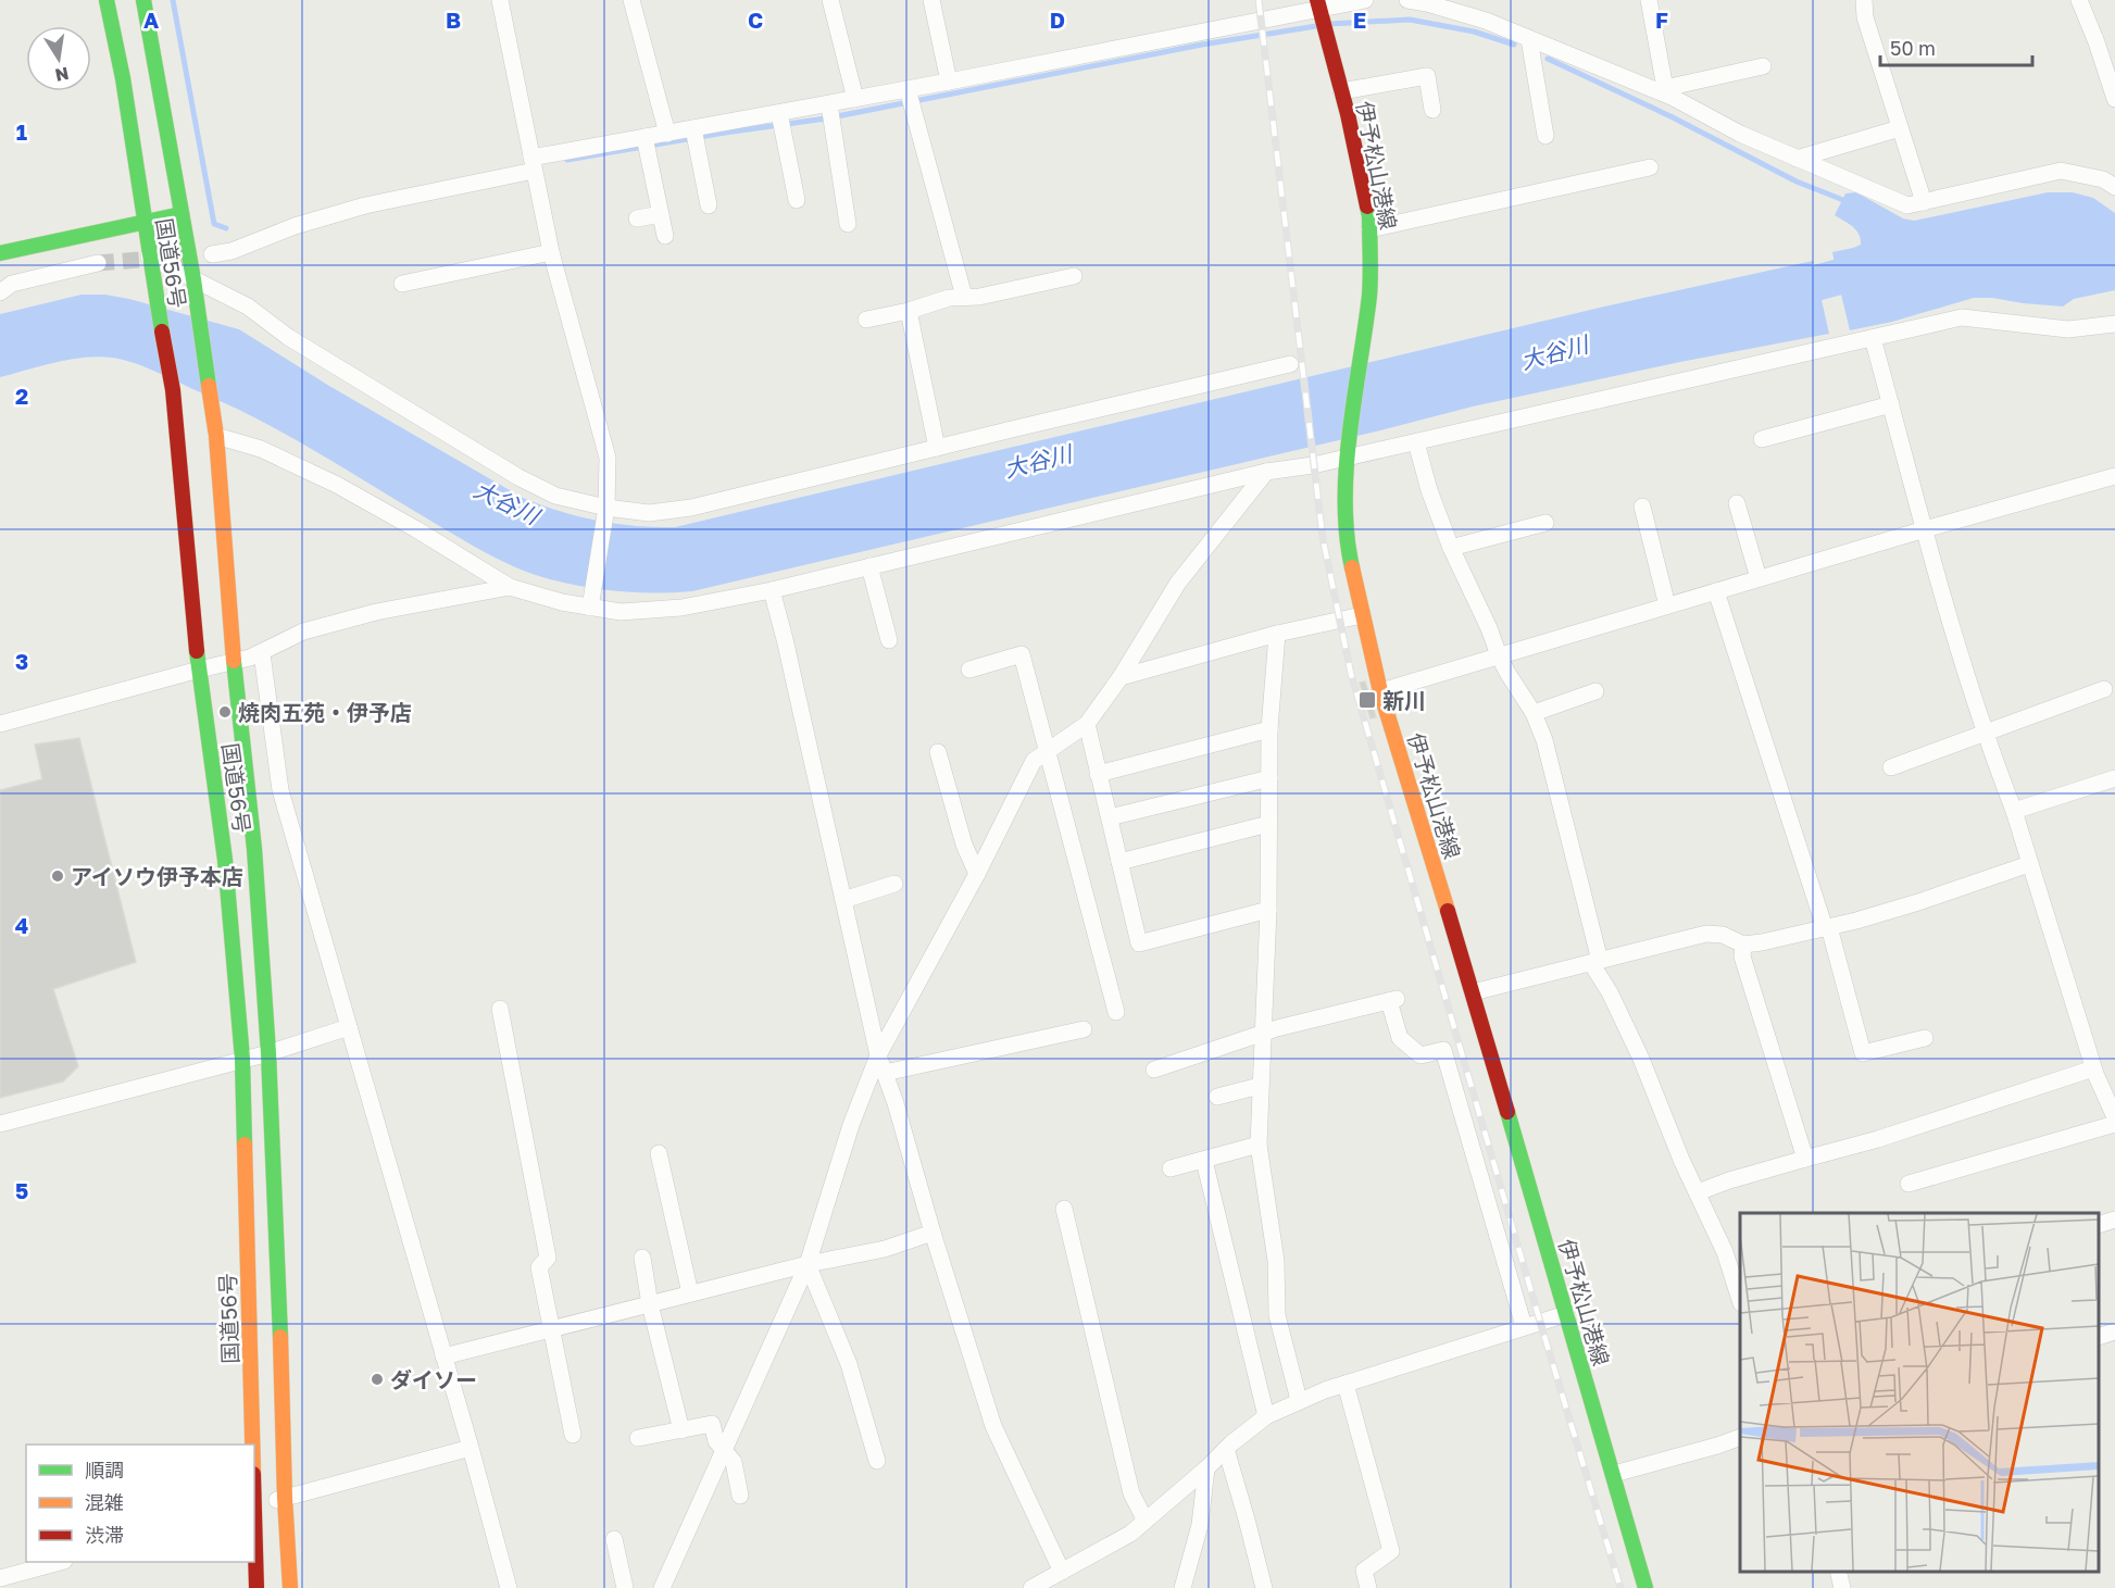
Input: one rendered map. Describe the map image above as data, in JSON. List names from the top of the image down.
{
  "streets": {
    "main road": ["伊予松山港線", "国道56号"]
  },
  "water": ["大谷川"],
  "places": {
    "transit": ["新川"],
    "other": ["焼肉五苑・伊予店", "アイソウ伊予本店", "ダイソー"]
  },
  "legend": ["順調", "混雑", "渋滞"],
  "scale_bar": "50 m",
  "north": "bottom",
  "grid": {
    "columns": [
      "A",
      "B",
      "C",
      "D",
      "E",
      "F"
    ],
    "rows": [
      "1",
      "2",
      "3",
      "4",
      "5"
    ]
  }
}
